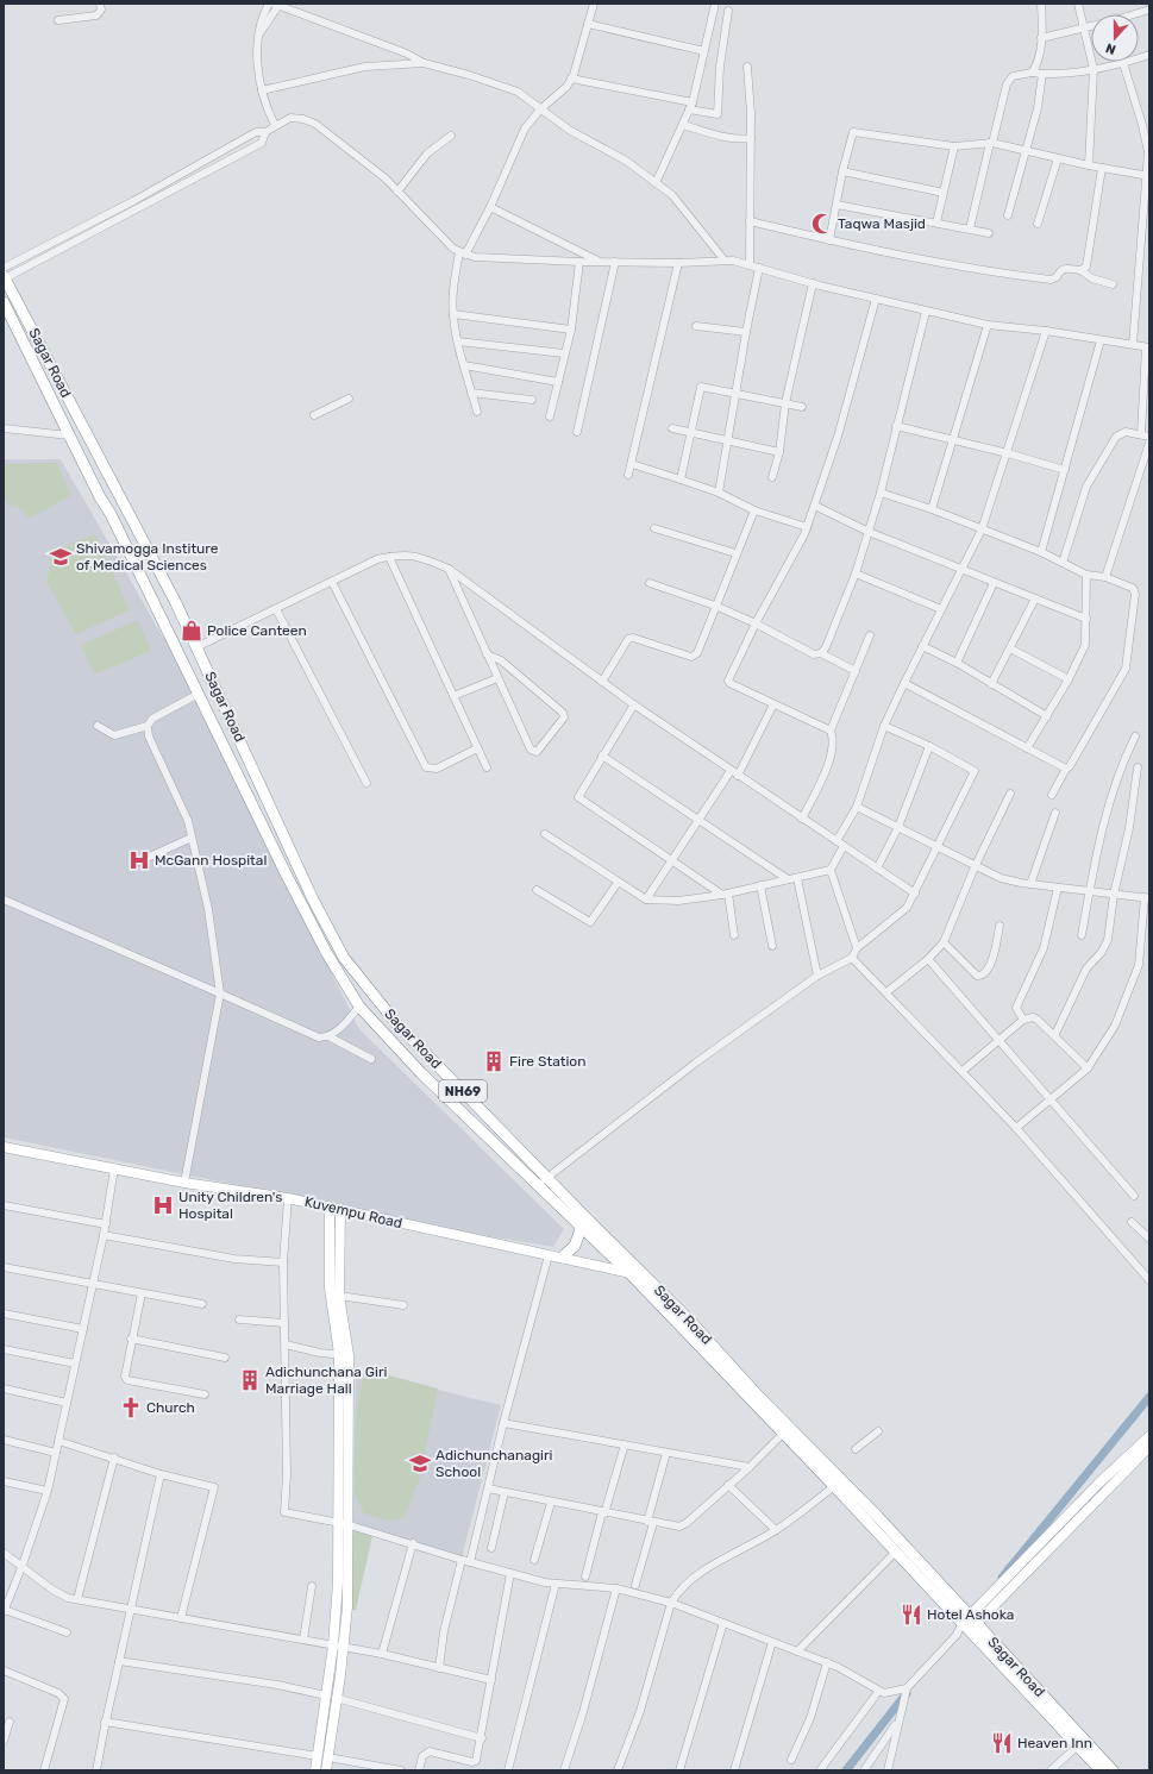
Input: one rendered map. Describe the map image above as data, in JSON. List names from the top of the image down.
{
  "streets": {
    "highway": ["Sagar Road", "NH69"],
    "main road": ["Kuvempu Road"]
  },
  "crossings": [
    ["Sagar Road", "Kuvempu Road"]
  ],
  "places": {
    "mosque": ["Taqwa Masjid"],
    "school or university": ["Shivamogga Institure of Medical Sciences", "Adichunchanagiri School"],
    "shop": ["Police Canteen"],
    "hospital": ["McGann Hospital", "Unity Children's Hospital"],
    "building": ["Fire Station", "Adichunchana Giri Marriage Hall"],
    "church": ["Church"],
    "restaurant": ["Hotel Ashoka", "Heaven Inn"]
  },
  "north": "bottom"
}
